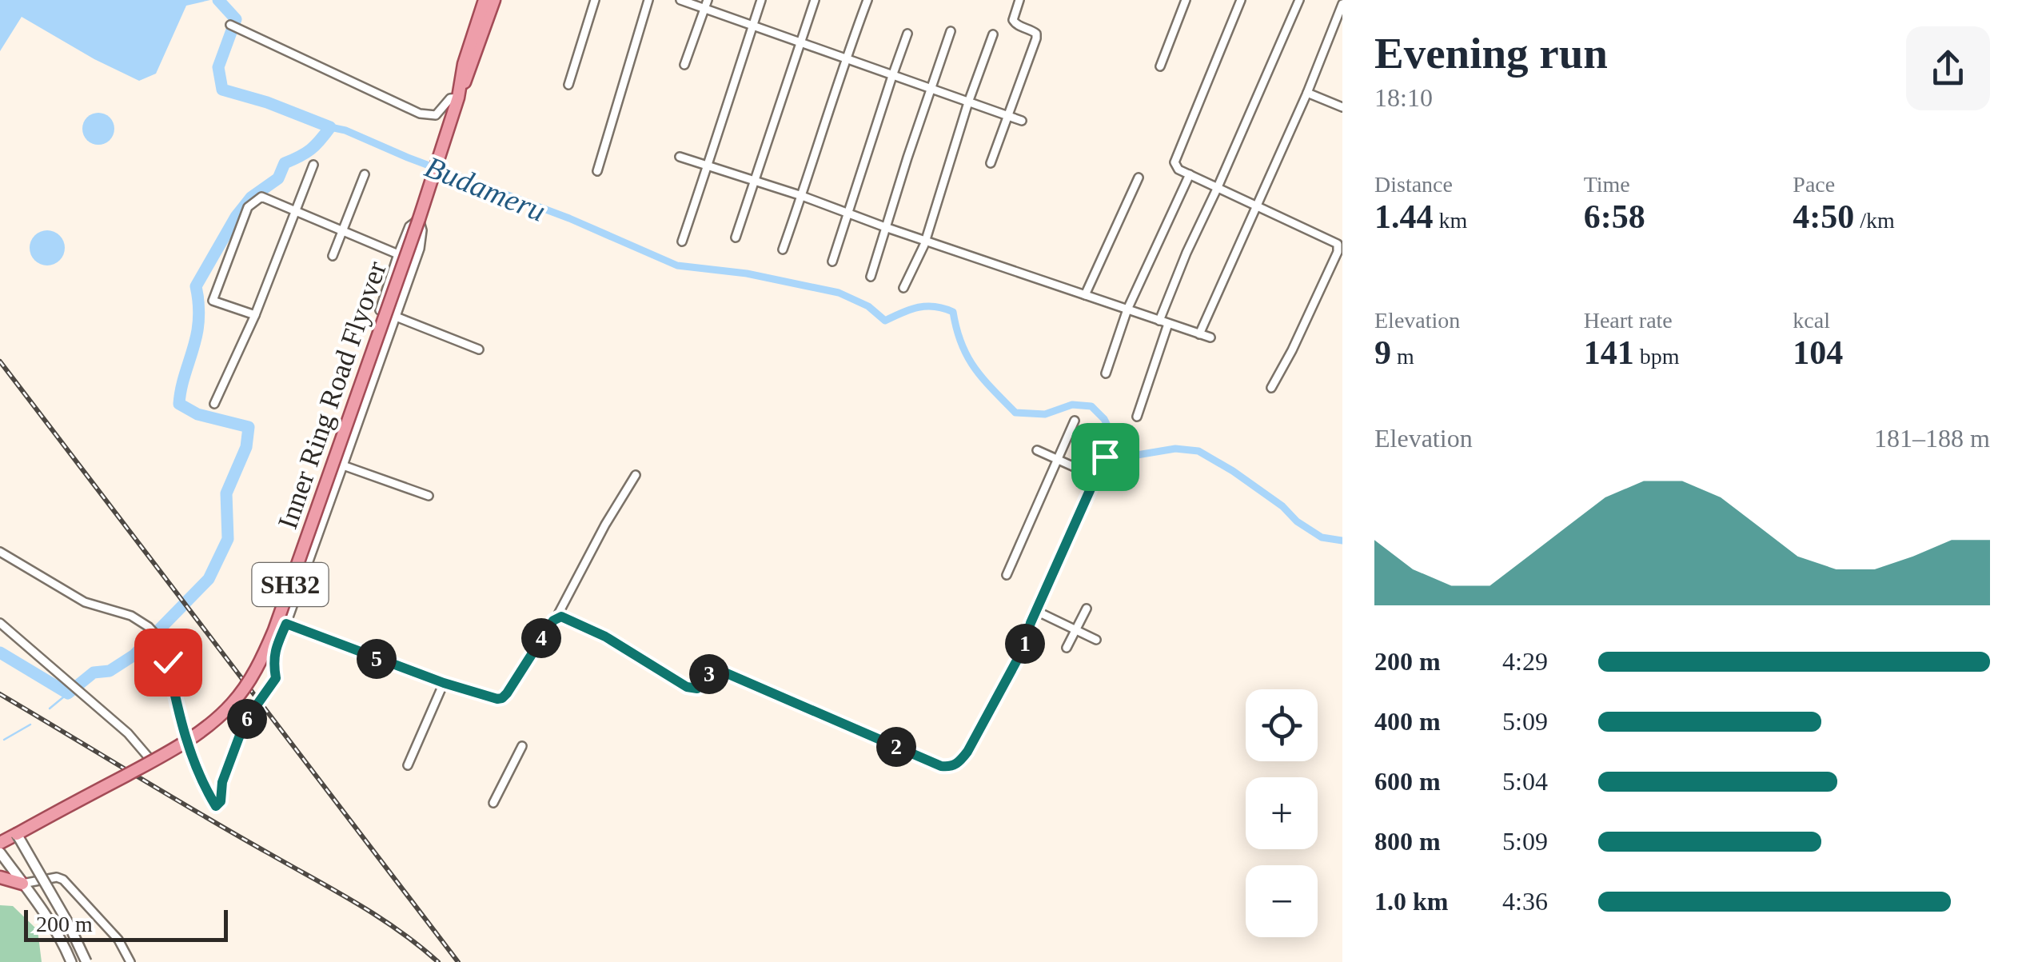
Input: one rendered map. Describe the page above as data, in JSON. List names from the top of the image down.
{
  "streets": {
    "main road": ["Inner Ring Road Flyover", "SH32"]
  },
  "crossings": [
    ["Inner Ring Road Flyover", "SH32"]
  ],
  "water": ["Budameru"],
  "scale_bar": "200 m",
  "page": {
    "heading": ["Evening run", "18:10"],
    "stats": [
      ["Distance", "1.44 km"],
      ["Time", "6:58"],
      ["Pace", "4:50 /km"],
      ["Elevation", "9 m"],
      ["Heart rate", "141 bpm"],
      ["kcal", "104"]
    ],
    "chart": ["Elevation", "181–188 m"],
    "pins": [
      "4",
      "1",
      "5",
      "3",
      "6",
      "2"
    ],
    "list": [
      {
        "name": "200 m",
        "note": "4:29"
      },
      {
        "name": "400 m",
        "note": "5:09"
      },
      {
        "name": "600 m",
        "note": "5:04"
      },
      {
        "name": "800 m",
        "note": "5:09"
      },
      {
        "name": "1.0 km",
        "note": "4:36"
      }
    ],
    "map_buttons": ["+", "−"],
    "scale": "200 m"
  }
}
